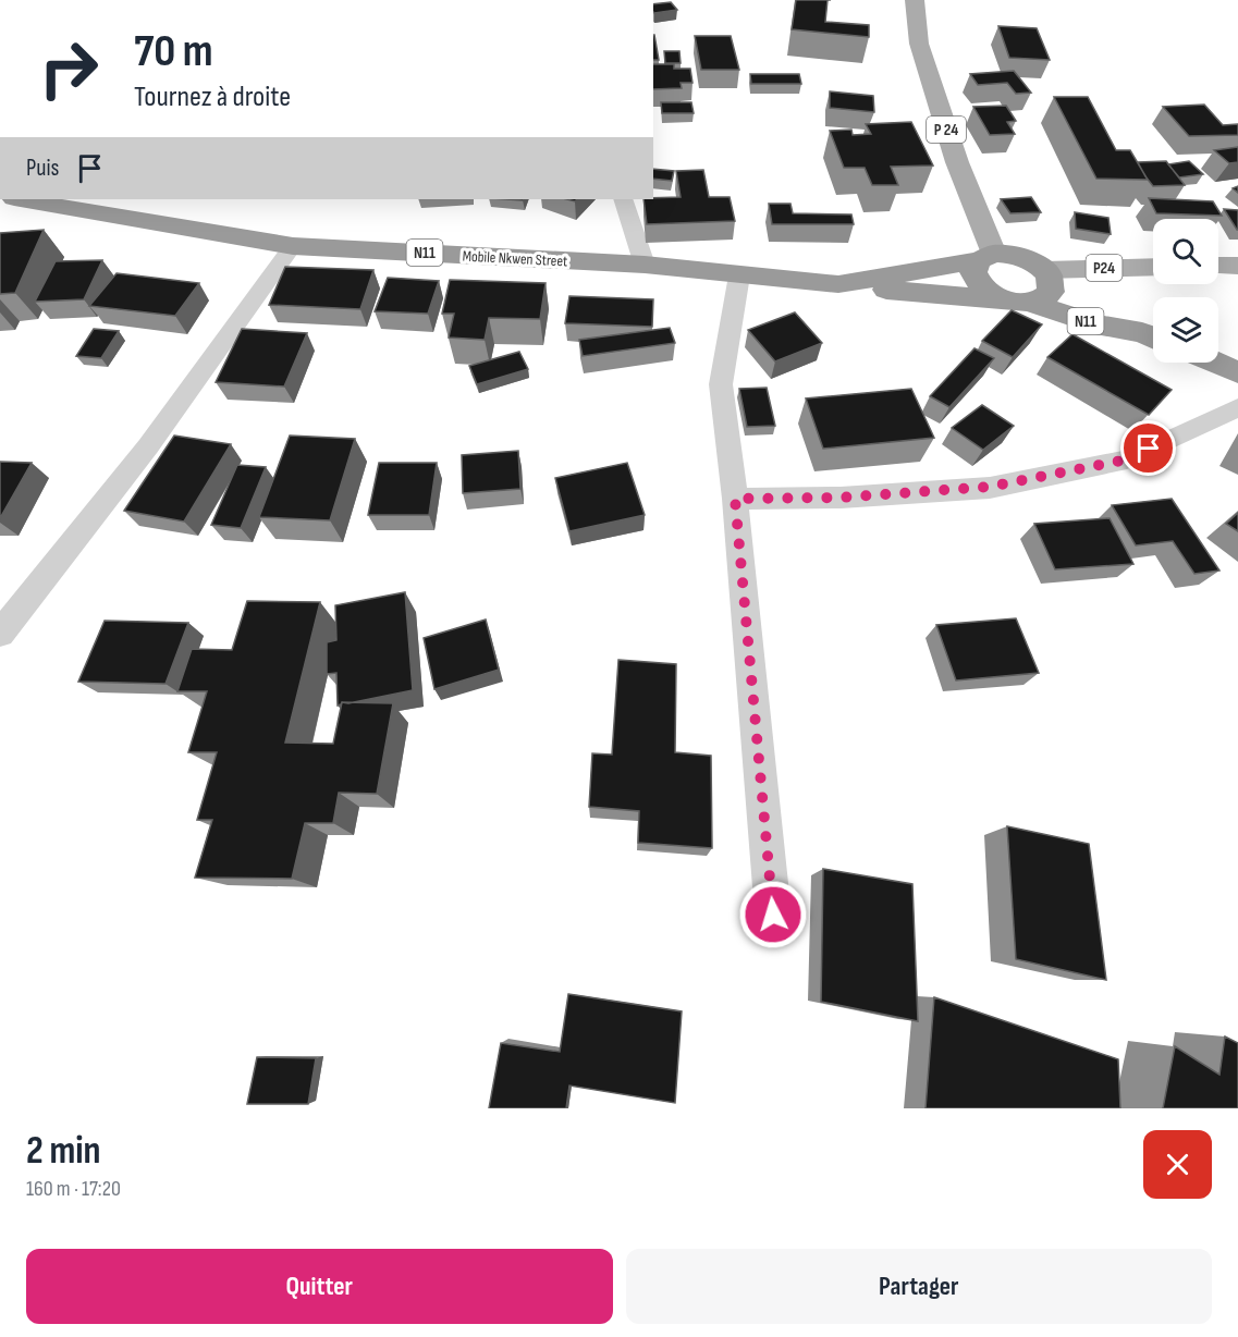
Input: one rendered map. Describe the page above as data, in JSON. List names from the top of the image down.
{
  "streets": {
    "highway": ["N11", "Mobile Nkwen Street"],
    "main road": ["P 24", "P24"]
  },
  "crossings": [
    ["P 24", "Mobile Nkwen Street"],
    ["N11", "Mobile Nkwen Street"],
    ["N11", "P24"],
    ["Mobile Nkwen Street", "P24"]
  ],
  "page": {
    "turn": ["70 m", "Tournez à droite"],
    "then": "Puis",
    "heading": ["2 min", "160 m · 17:20"],
    "buttons": ["Quitter", "Partager"]
  }
}
